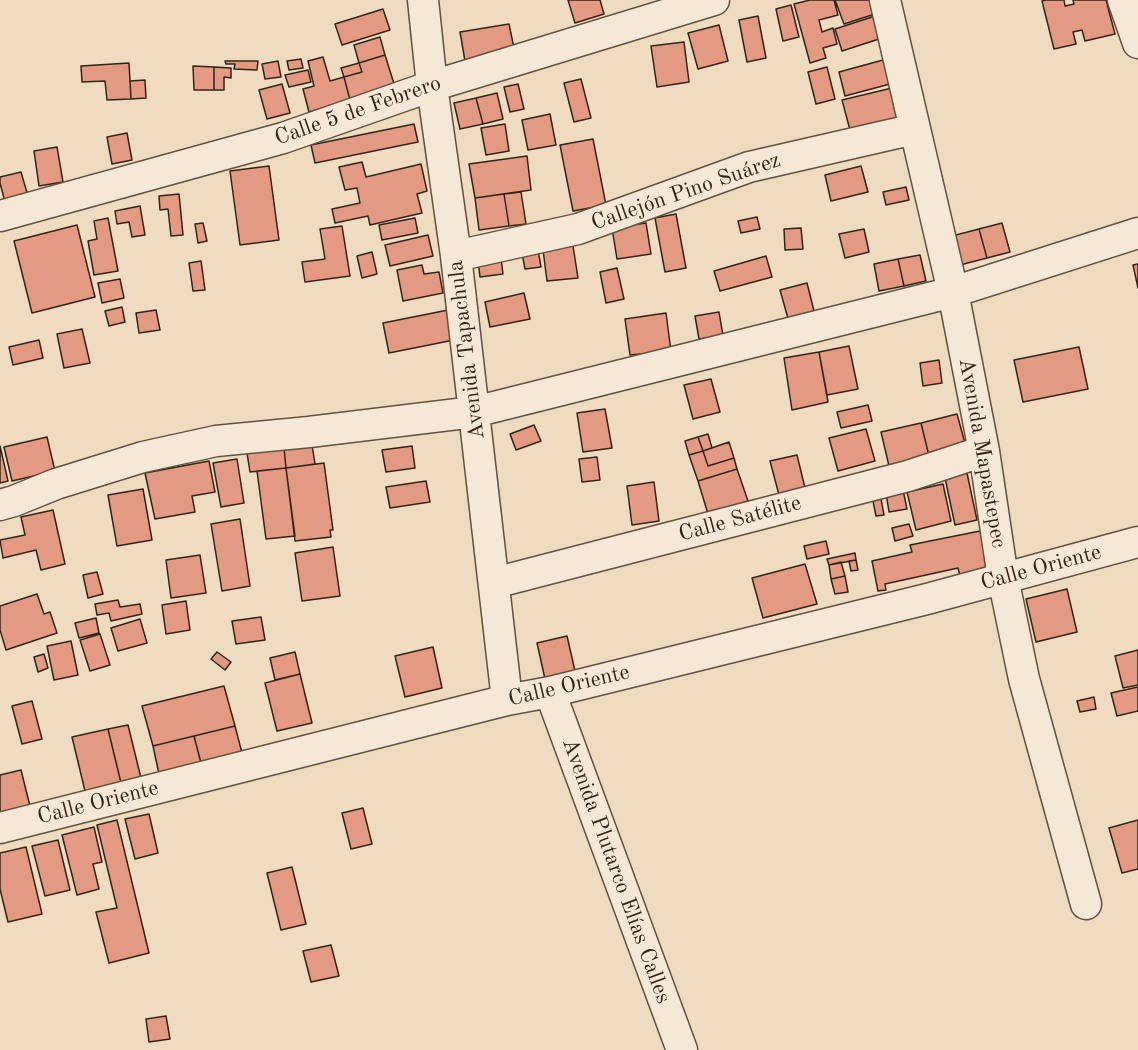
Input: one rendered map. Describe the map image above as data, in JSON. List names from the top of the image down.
{
  "streets": {
    "street": [
      "Calle 5 de Febrero",
      "Callejón Pino Suárez",
      "Avenida Tapachula",
      "Avenida Mapastepec",
      "Calle Satélite",
      "Calle Oriente",
      "Avenida Plutarco Elías Calles"
    ]
  },
  "crossings": [
    ["Calle 5 de Febrero", "Avenida Tapachula"],
    ["Callejón Pino Suárez", "Avenida Tapachula"],
    ["Callejón Pino Suárez", "Avenida Mapastepec"],
    ["Avenida Tapachula", "Calle Satélite"],
    ["Avenida Tapachula", "Calle Oriente"],
    ["Avenida Mapastepec", "Calle Satélite"],
    ["Avenida Mapastepec", "Calle Oriente"],
    ["Calle Oriente", "Avenida Plutarco Elías Calles"]
  ]
}
